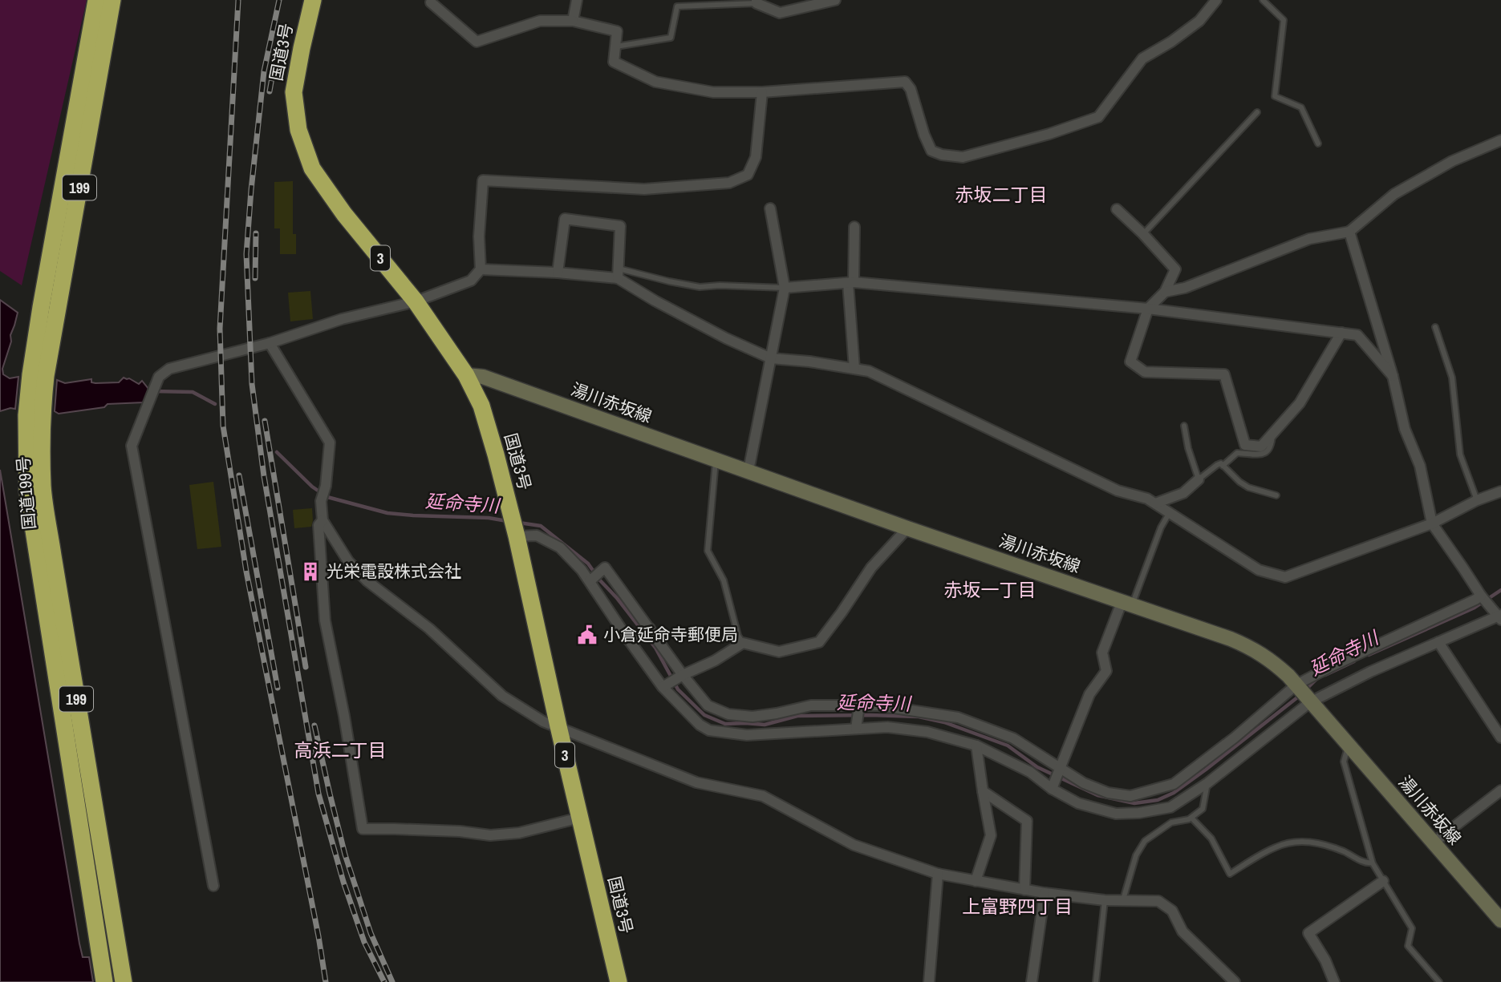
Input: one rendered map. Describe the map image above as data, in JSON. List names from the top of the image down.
{
  "streets": {
    "highway": [
      "国道3号",
      "199",
      "3",
      "国道199号"
    ],
    "main road": ["湯川赤坂線"]
  },
  "crossings": [
    ["国道3号", "湯川赤坂線"]
  ],
  "districts": [
    "赤坂二丁目",
    "赤坂一丁目",
    "高浜二丁目",
    "上富野四丁目"
  ],
  "water": ["延命寺川"],
  "places": {
    "building": ["光栄電設株式会社"],
    "public building": ["小倉延命寺郵便局"]
  }
}
